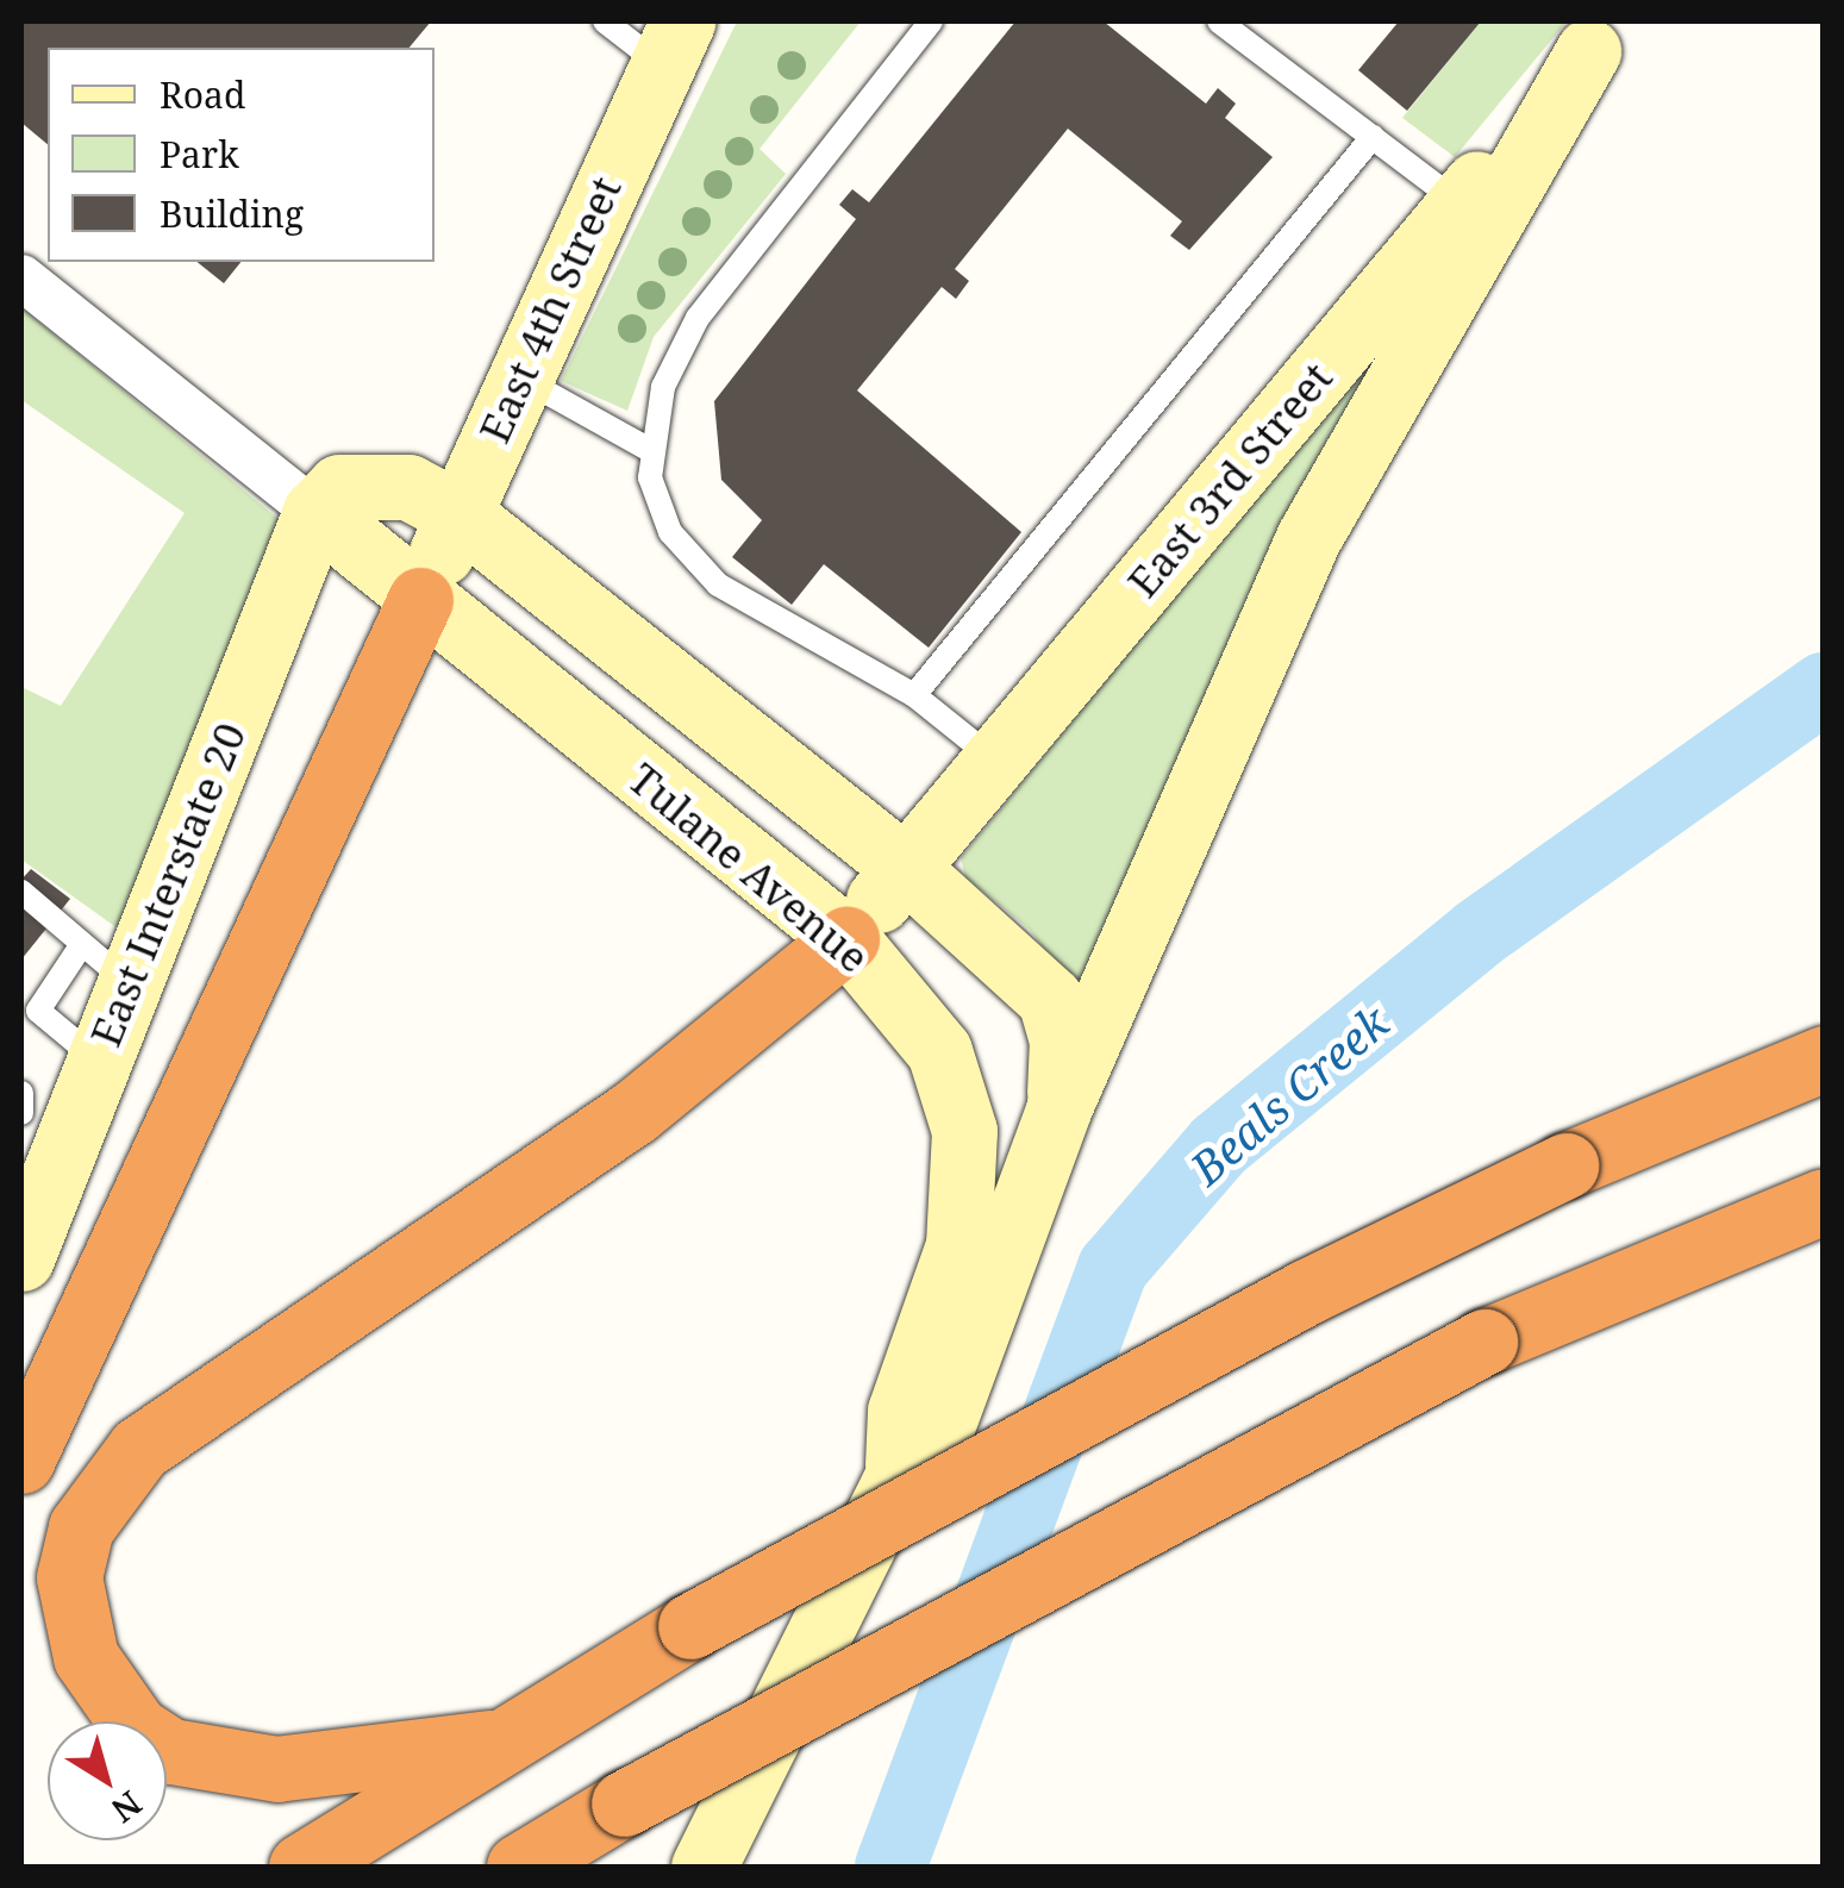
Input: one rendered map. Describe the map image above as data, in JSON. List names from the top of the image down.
{
  "streets": {
    "main road": [
      "East 4th Street",
      "East 3rd Street",
      "Tulane Avenue",
      "East Interstate 20"
    ]
  },
  "crossings": [
    ["East 4th Street", "Tulane Avenue"],
    ["East 3rd Street", "Tulane Avenue"],
    ["Tulane Avenue", "East Interstate 20"]
  ],
  "water": ["Beals Creek"],
  "legend": ["Road", "Park", "Building"],
  "north": "bottom right"
}
